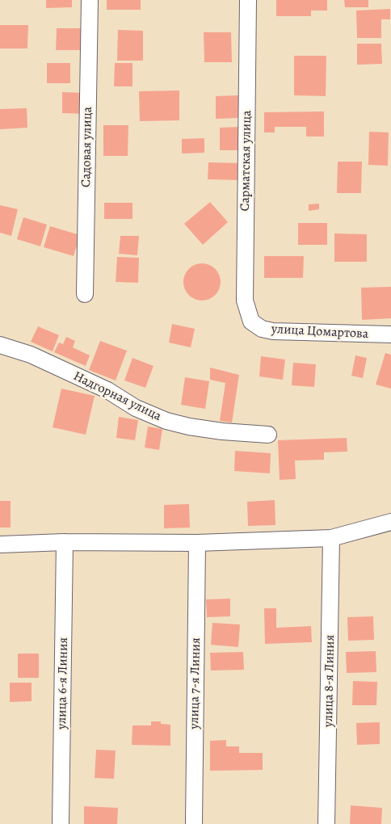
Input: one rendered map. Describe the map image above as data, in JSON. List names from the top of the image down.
{
  "streets": {
    "street": [
      "Садовая улица",
      "Сарматская улица",
      "улица Цомартова",
      "Надгорная улица",
      "улица 8-я Линия",
      "улица 6-я Линия",
      "улица 7-я Линия"
    ]
  },
  "crossings": [
    ["Сарматская улица", "улица Цомартова"]
  ]
}
